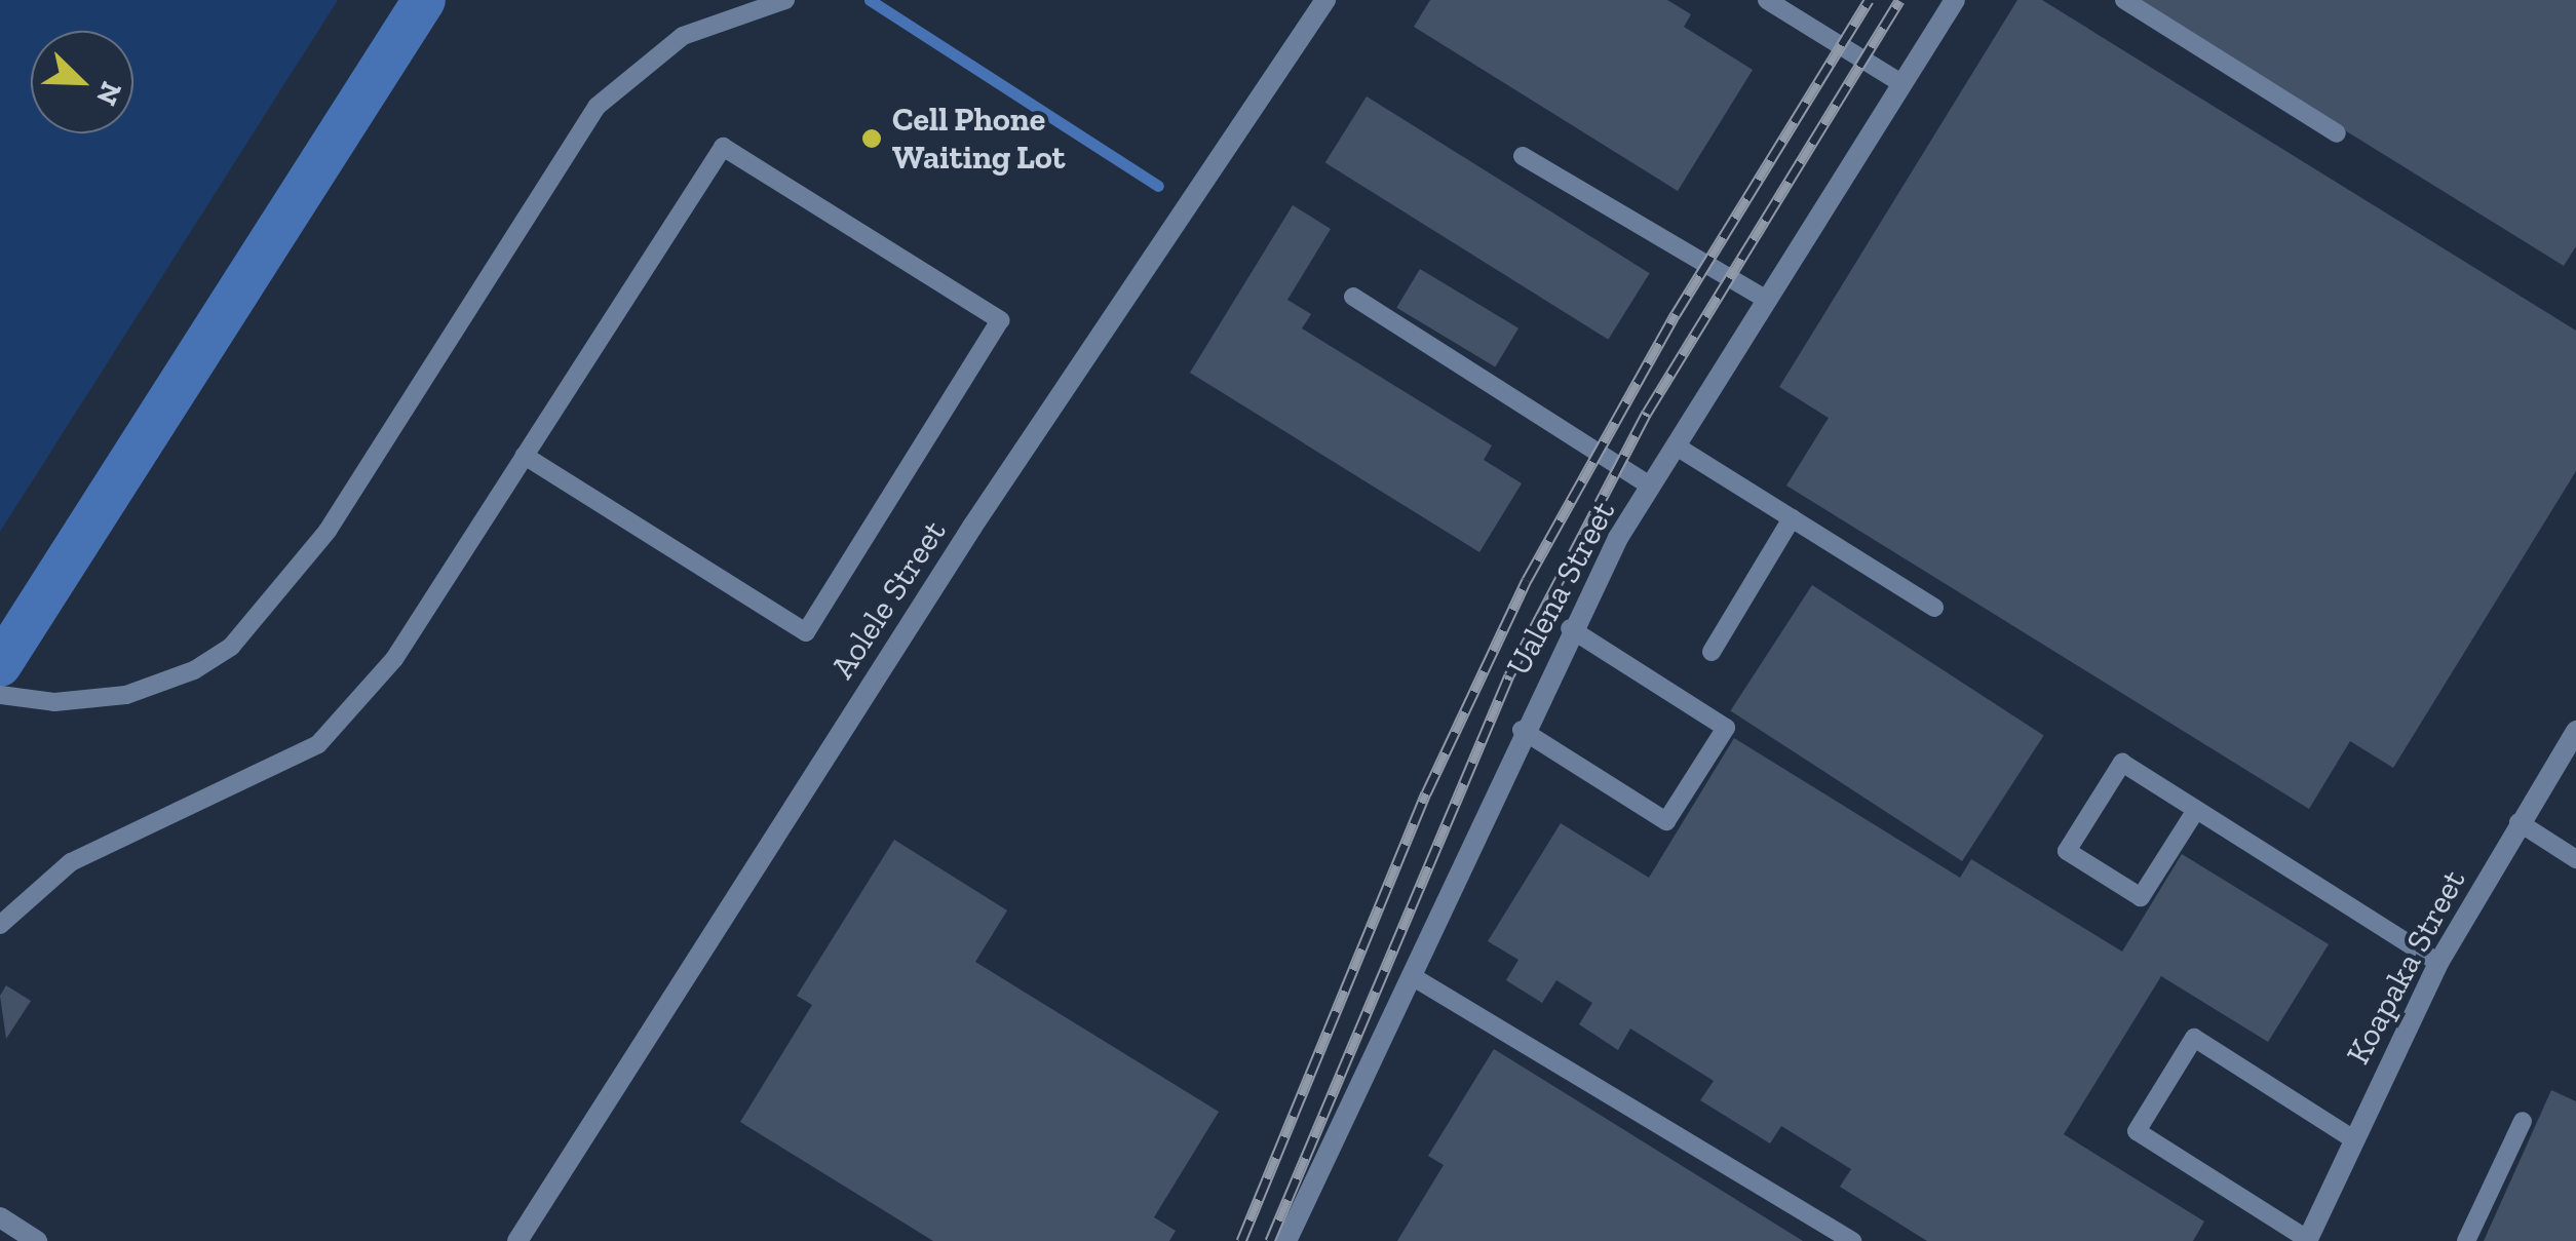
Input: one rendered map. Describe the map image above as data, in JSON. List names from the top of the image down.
{
  "streets": {
    "street": ["Ualena Street", "Aolele Street", "Koapaka Street"]
  },
  "places": ["Cell Phone Waiting Lot"],
  "north": "bottom right"
}
